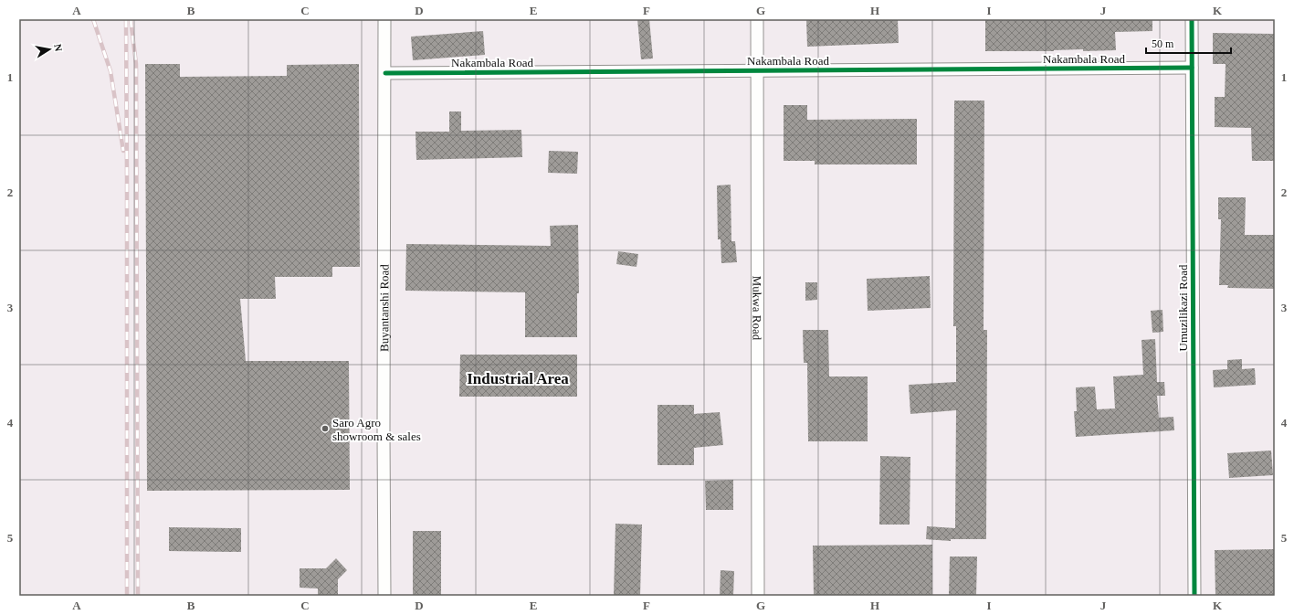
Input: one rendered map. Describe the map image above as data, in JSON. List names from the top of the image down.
{
  "streets": {
    "street": [
      "Nakambala Road",
      "Mukwa Road",
      "Buyantanshi Road",
      "Umuzilikazi Road"
    ]
  },
  "crossings": [
    ["Nakambala Road", "Mukwa Road"],
    ["Nakambala Road", "Buyantanshi Road"],
    ["Nakambala Road", "Umuzilikazi Road"]
  ],
  "districts": ["Industrial Area"],
  "places": ["Saro Agro showroom & sales"],
  "scale_bar": "50 m",
  "north": "right",
  "grid": {
    "columns": [
      "A",
      "B",
      "C",
      "D",
      "E",
      "F",
      "G",
      "H",
      "I",
      "J",
      "K"
    ],
    "rows": [
      "1",
      "2",
      "3",
      "4",
      "5"
    ]
  }
}
